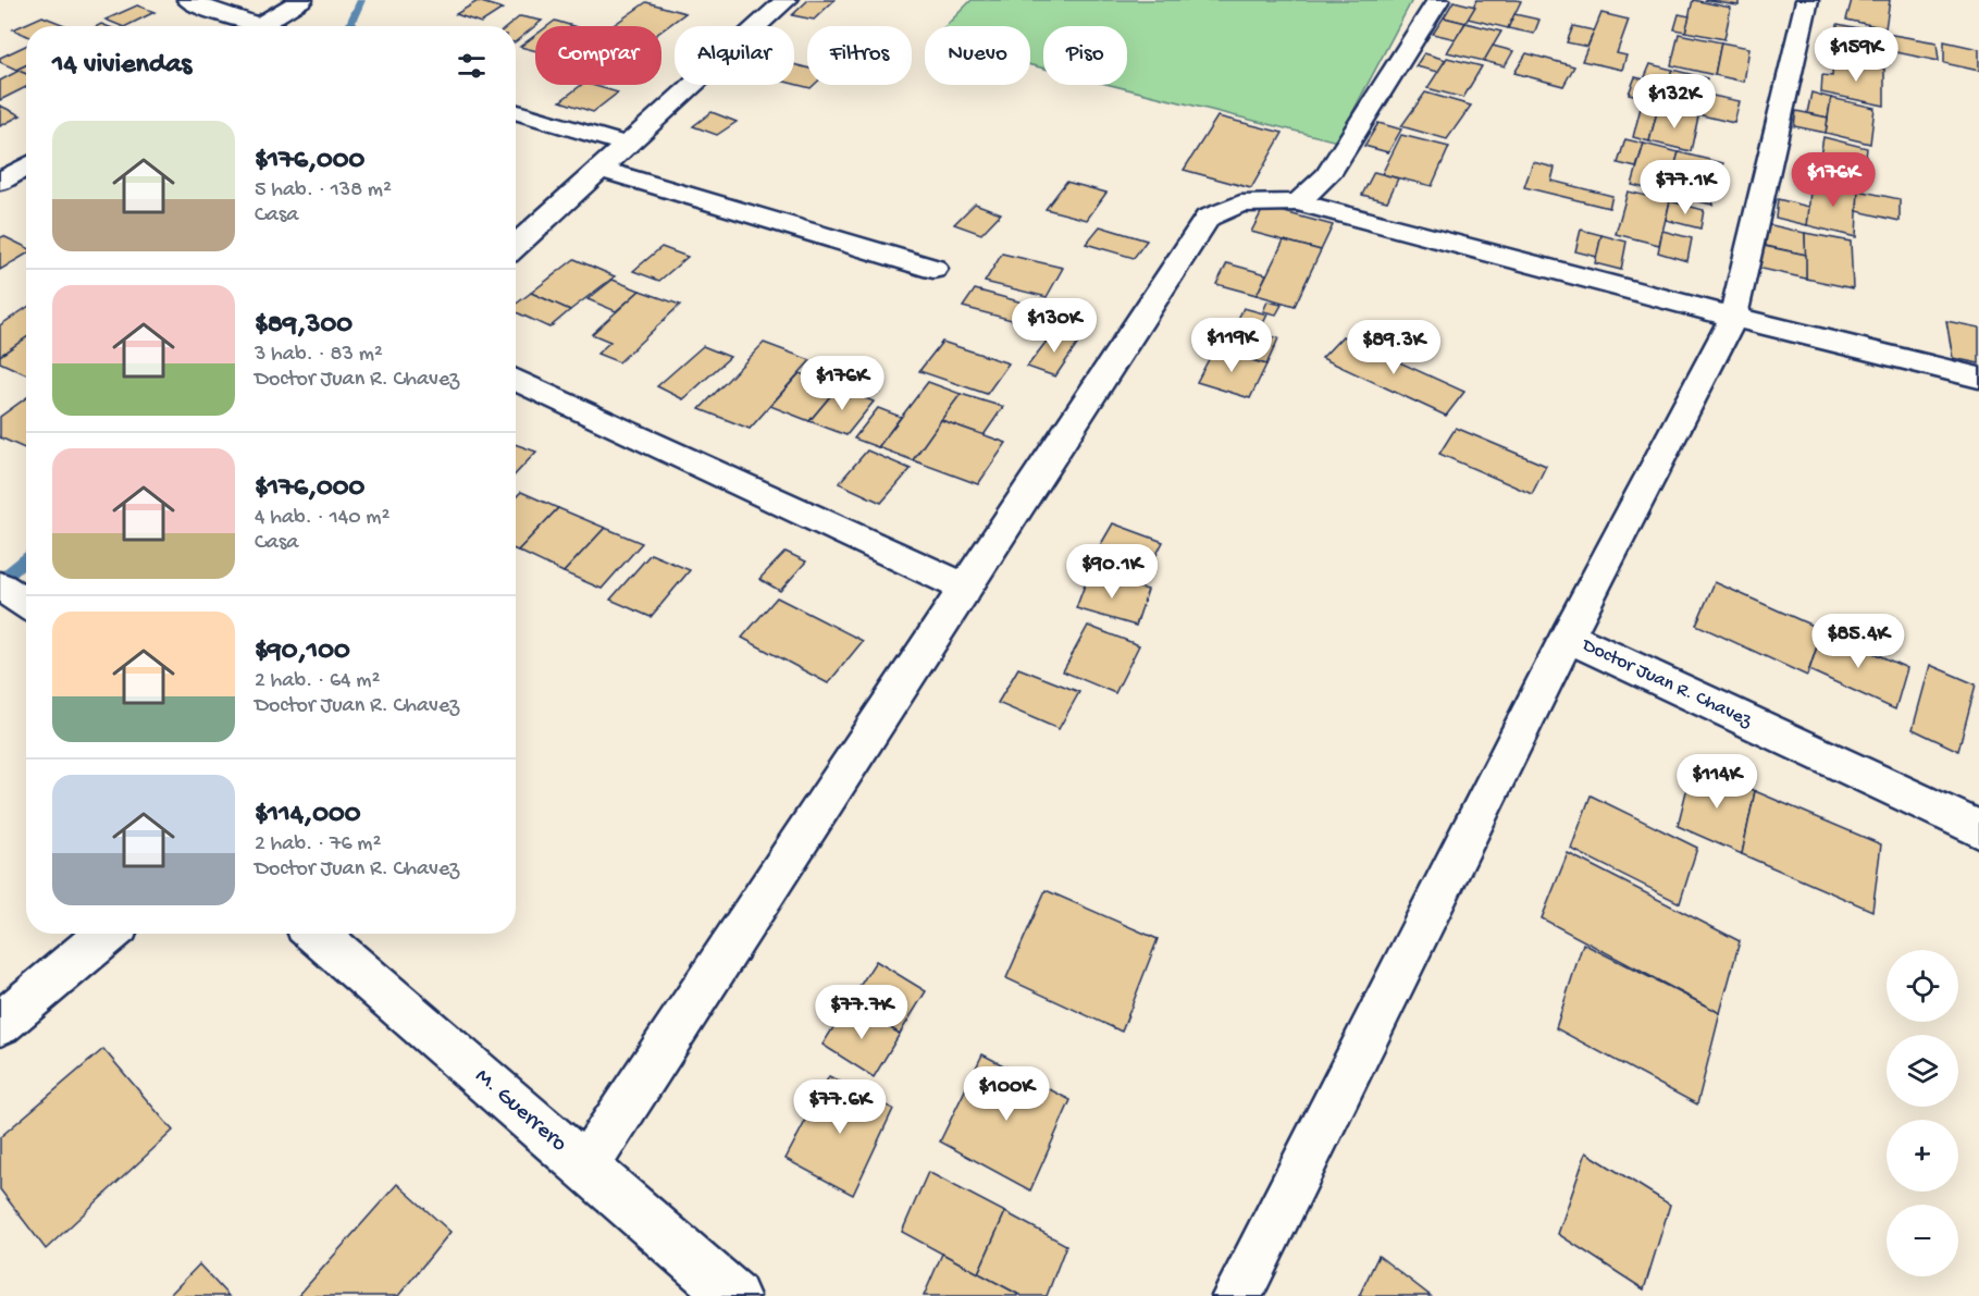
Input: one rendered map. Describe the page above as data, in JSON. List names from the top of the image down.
{
  "streets": {
    "street": ["Doctor Juan R. Chavez", "M. Guerrero"]
  },
  "page": {
    "chip": [
      "Comprar",
      "Alquilar",
      "Filtros",
      "Nuevo",
      "Piso"
    ],
    "heading": "14 viviendas",
    "price": [
      "$159K",
      "$132K",
      "$176K",
      "$77.1K",
      "$130K",
      "$119K",
      "$89.3K",
      "$176K",
      "$90.1K",
      "$85.4K",
      "$114K",
      "$77.7K",
      "$100K",
      "$77.6K"
    ],
    "list": [
      {
        "name": "$176,000",
        "note": "5 hab. · 138 m² · Casa"
      },
      {
        "name": "$89,300",
        "note": "3 hab. · 83 m² · Doctor Juan R. Chavez"
      },
      {
        "name": "$176,000",
        "note": "4 hab. · 140 m² · Casa"
      },
      {
        "name": "$90,100",
        "note": "2 hab. · 64 m² · Doctor Juan R. Chavez"
      },
      {
        "name": "$114,000",
        "note": "2 hab. · 76 m² · Doctor Juan R. Chavez"
      }
    ],
    "map_buttons": ["+", "−"]
  }
}
